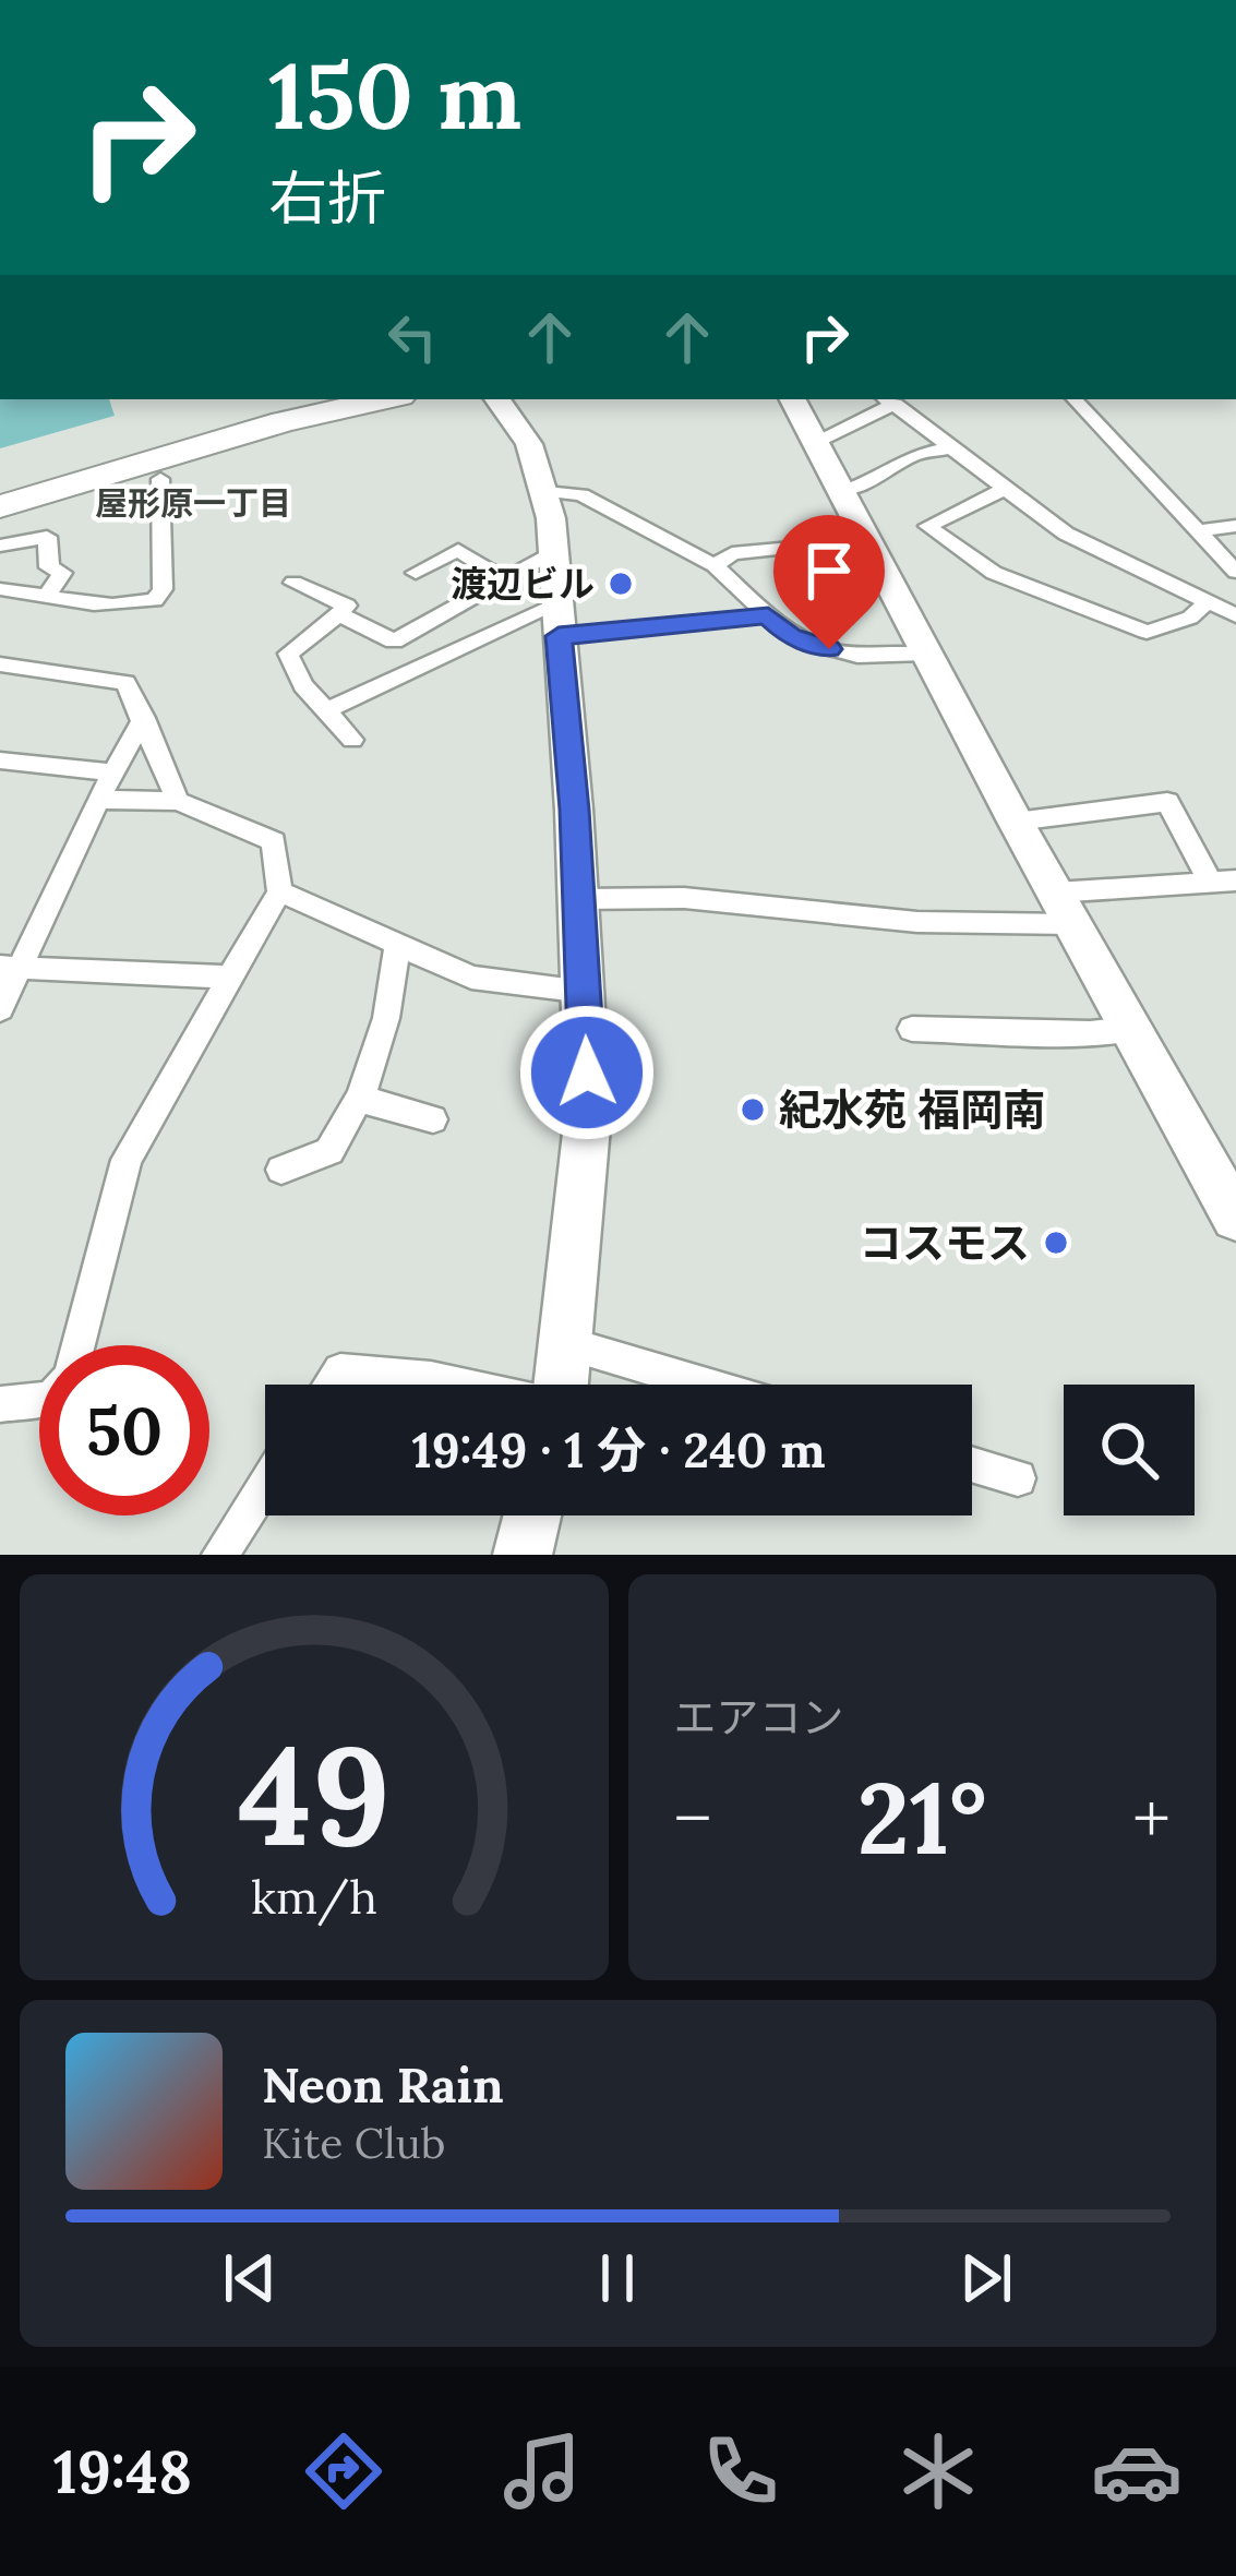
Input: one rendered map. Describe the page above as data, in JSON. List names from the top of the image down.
{
  "districts": ["屋形原一丁目"],
  "places": ["渡辺ビル", "紀水苑 福岡南", "コスモス"],
  "page": {
    "turn": ["150 m", "右折"],
    "limit": "50",
    "trip": "19:49 · 1 分 · 240 m",
    "tile": "エアコン",
    "heat": ["−", "21°", "+"],
    "song": ["Neon Rain", "Kite Club"],
    "tabs": "19:48",
    "gauge": ["49", "km/h"]
  }
}
